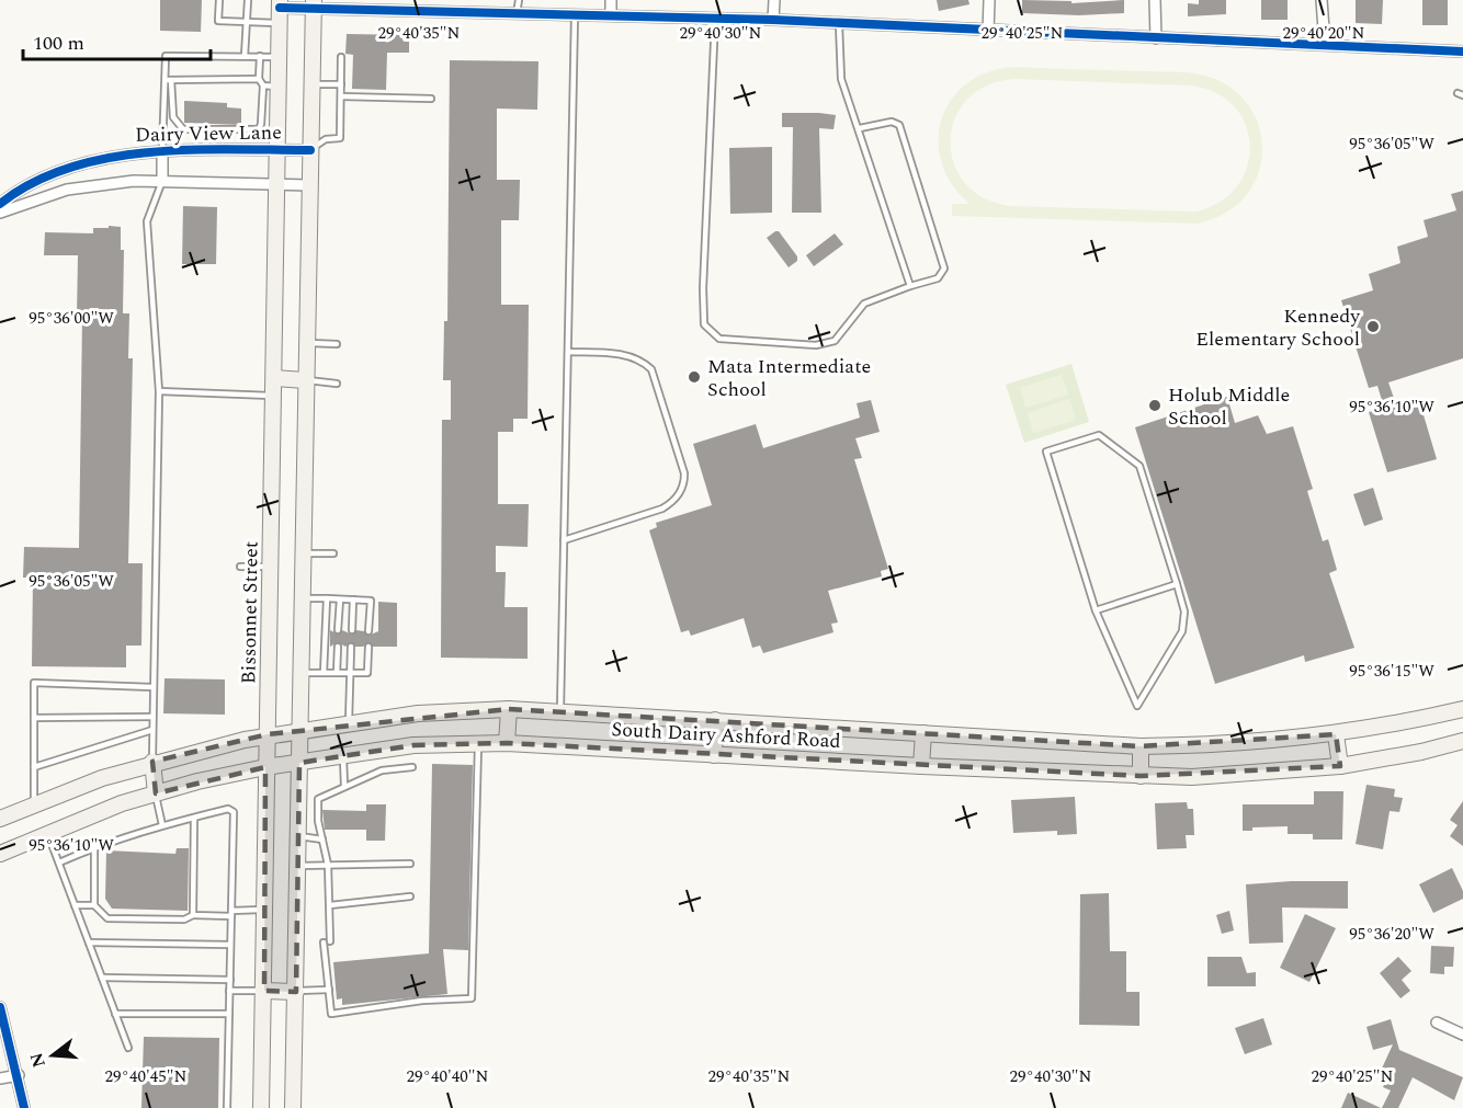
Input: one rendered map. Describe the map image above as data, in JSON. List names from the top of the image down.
{
  "streets": {
    "main road": ["Bissonnet Street", "South Dairy Ashford Road"],
    "street": ["Dairy View Lane"]
  },
  "crossings": [
    ["Dairy View Lane", "Bissonnet Street"],
    ["Bissonnet Street", "South Dairy Ashford Road"]
  ],
  "places": ["Kennedy Elementary School", "Mata Intermediate School", "Holub Middle School"],
  "scale_bar": "100 m",
  "north": "left",
  "coordinates": [
    "29°40'35\"N",
    "29°40'30\"N",
    "29°40'25\"N",
    "29°40'20\"N",
    "95°36'05\"W",
    "95°36'00\"W",
    "95°36'10\"W",
    "95°36'15\"W",
    "95°36'20\"W",
    "29°40'45\"N",
    "29°40'40\"N"
  ]
}
